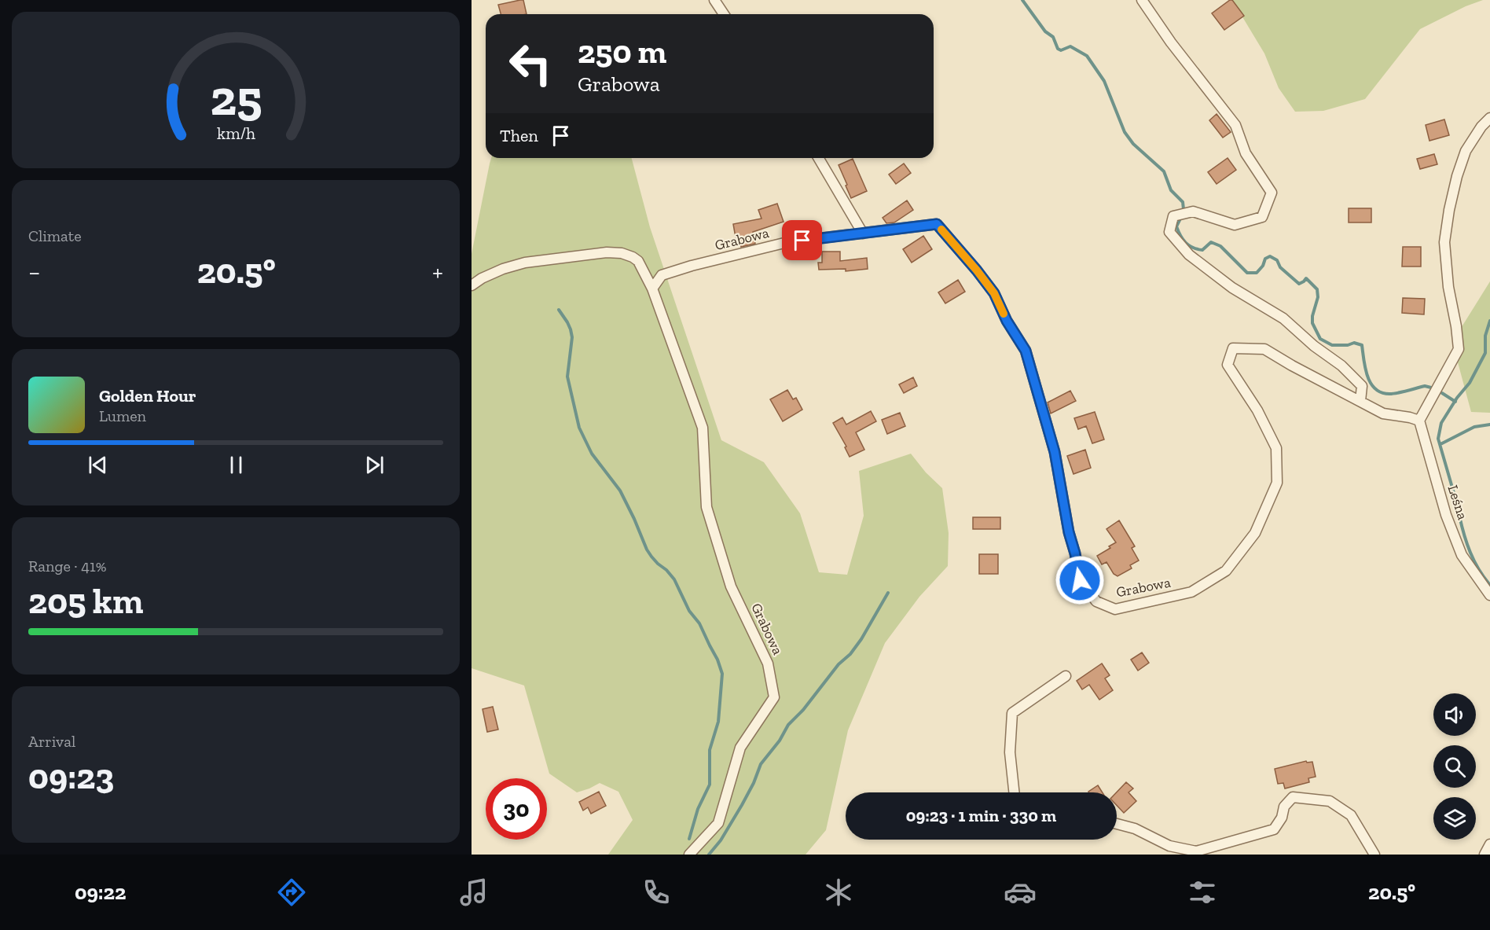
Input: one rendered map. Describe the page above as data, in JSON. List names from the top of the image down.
{
  "streets": {
    "street": ["Grabowa", "Leśna"]
  },
  "crossings": [
    ["Grabowa", "Leśna"]
  ],
  "page": {
    "turn": ["250 m", "Grabowa"],
    "then": "Then",
    "tile": [
      "Climate",
      ["Range · 41%", "205 km"],
      ["Arrival", "09:23"]
    ],
    "heat": ["−", "20.5°", "+"],
    "song": ["Golden Hour", "Lumen"],
    "limit": "30",
    "trip": "09:23 · 1 min · 330 m",
    "tabs": ["09:22", "20.5°"],
    "gauge": ["25", "km/h"]
  }
}
